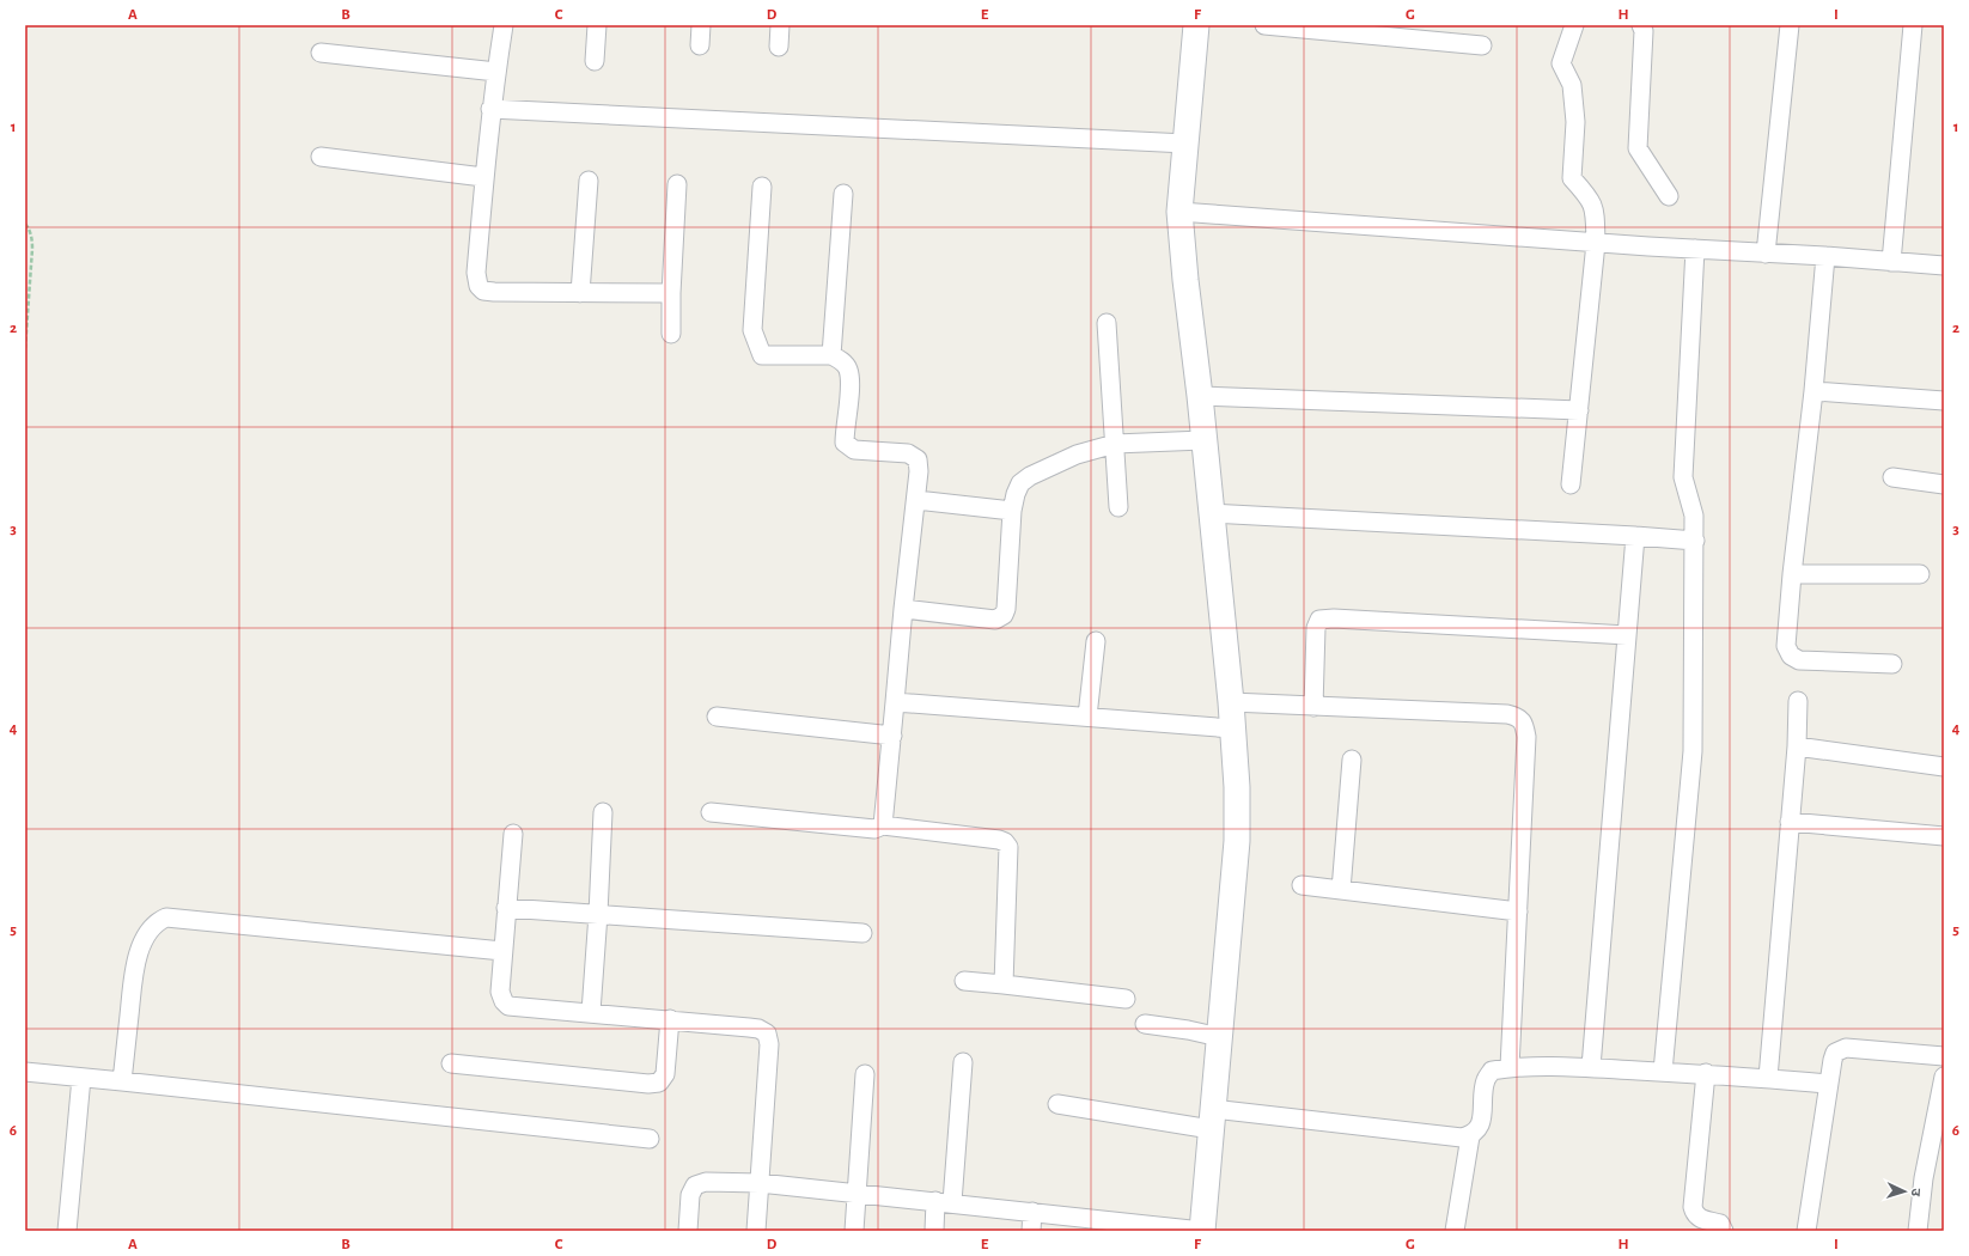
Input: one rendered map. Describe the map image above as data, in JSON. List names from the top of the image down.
{
  "north": "right",
  "grid": {
    "columns": [
      "A",
      "B",
      "C",
      "D",
      "E",
      "F",
      "G",
      "H",
      "I"
    ],
    "rows": [
      "1",
      "2",
      "3",
      "4",
      "5",
      "6"
    ]
  }
}
